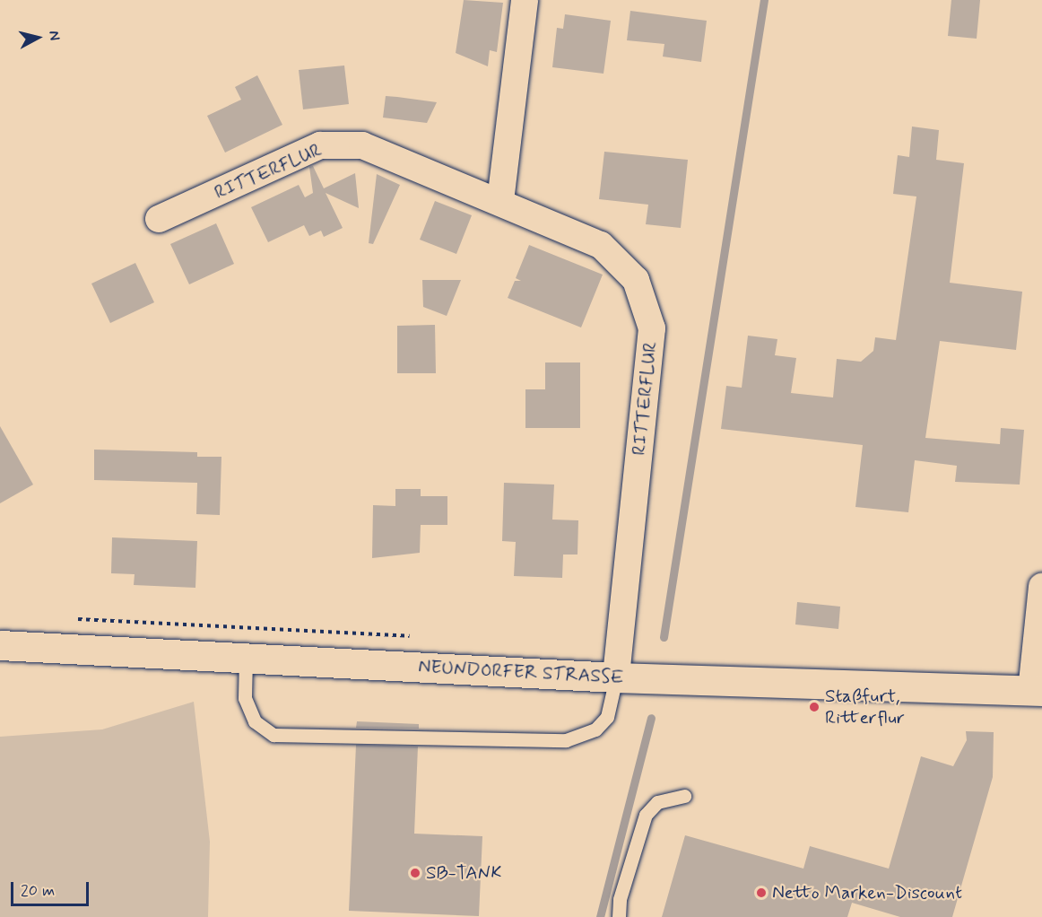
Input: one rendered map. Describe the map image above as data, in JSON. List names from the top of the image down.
{
  "streets": {
    "main road": ["NEUNDORFER STRASSE"],
    "street": ["RITTERFLUR"]
  },
  "crossings": [
    ["RITTERFLUR", "NEUNDORFER STRASSE"]
  ],
  "places": ["Staßfurt, Ritterflur", "SB-TANK", "Netto Marken-Discount"],
  "scale_bar": "20 m",
  "north": "right"
}
